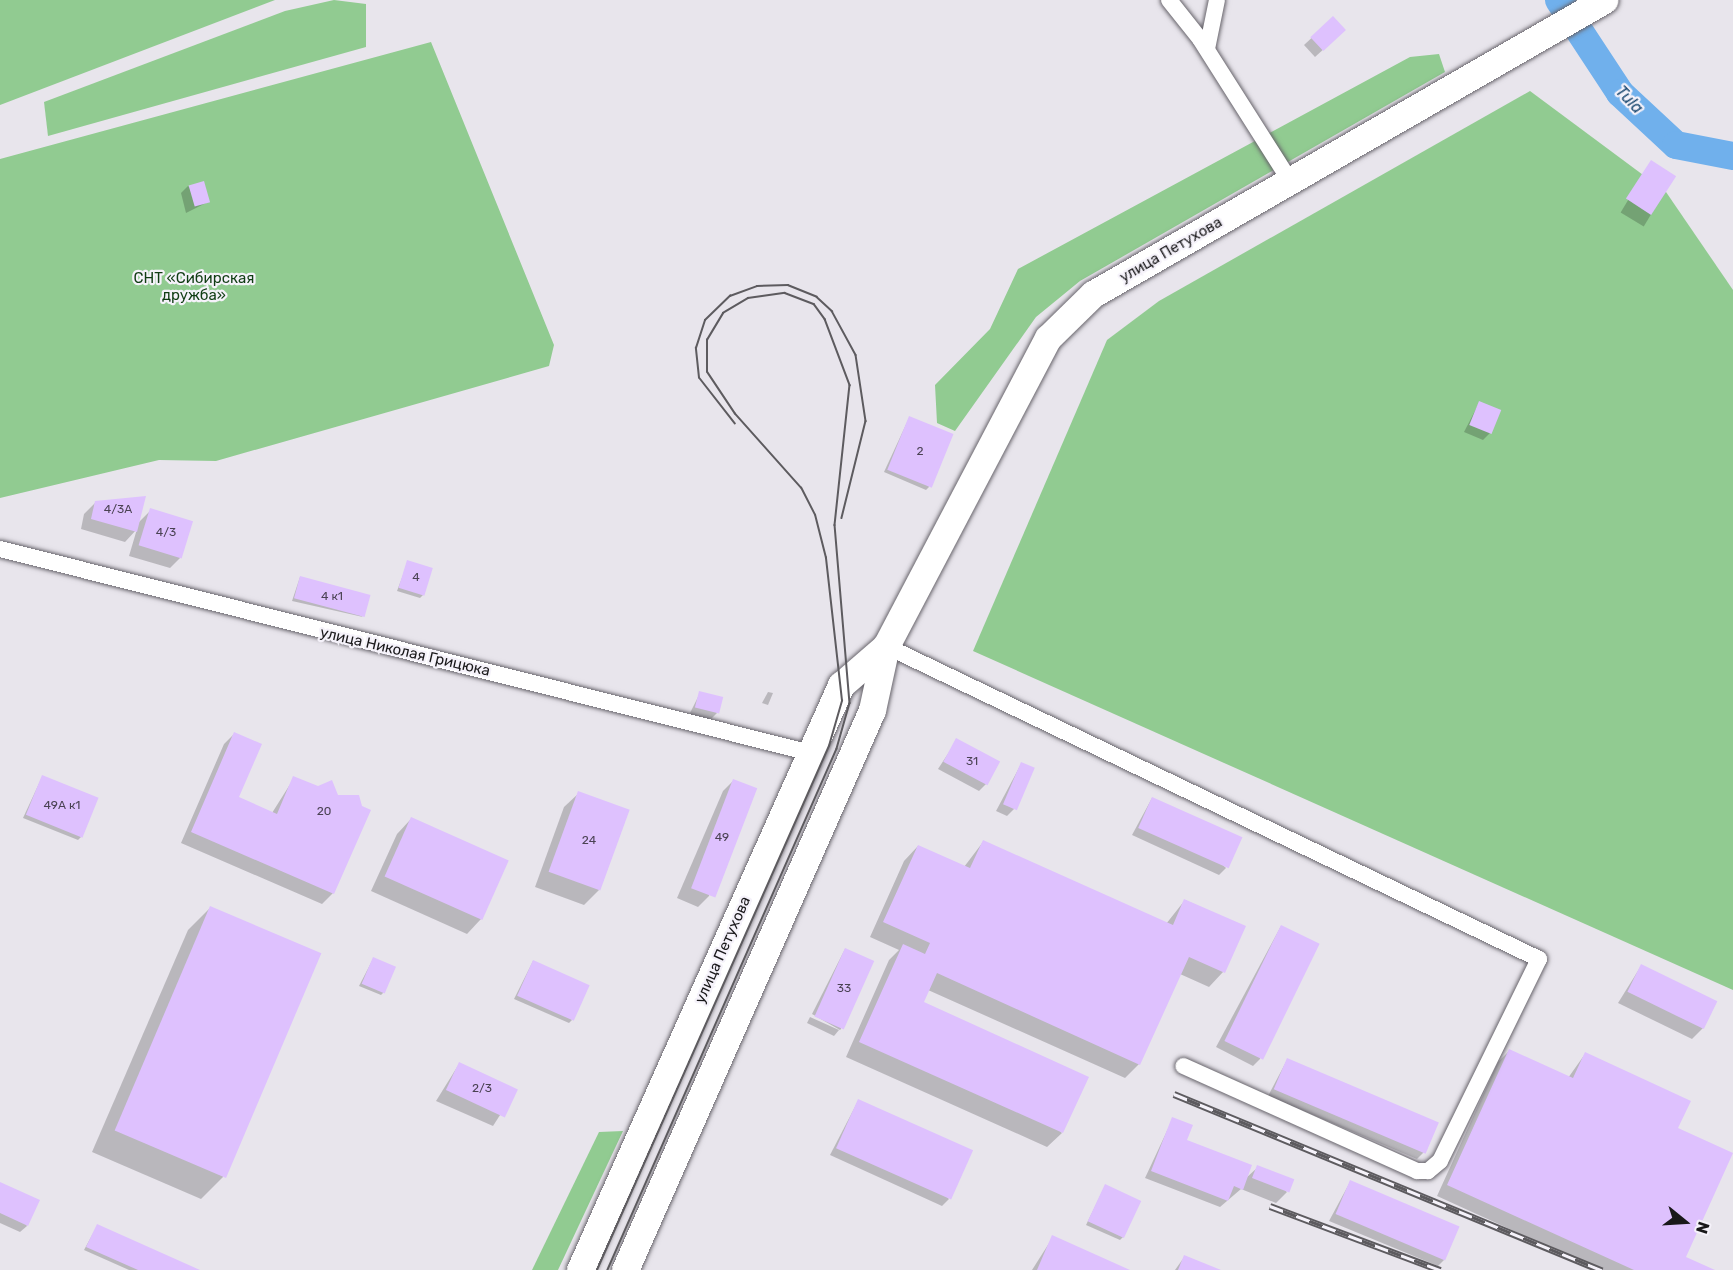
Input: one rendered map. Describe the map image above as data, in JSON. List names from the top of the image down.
{
  "streets": {
    "highway": ["улица Петухова"],
    "street": ["улица Николая Грицюка"]
  },
  "crossings": [
    ["улица Петухова", "улица Николая Грицюка"]
  ],
  "water": ["Tula"],
  "parks": ["СНТ «Сибирская дружба»"],
  "house_numbers": [
    "2",
    "4/3А",
    "4/3",
    "4",
    "4 к1",
    "31",
    "49А к1",
    "20",
    "49",
    "24",
    "33",
    "2/3"
  ],
  "north": "right"
}
